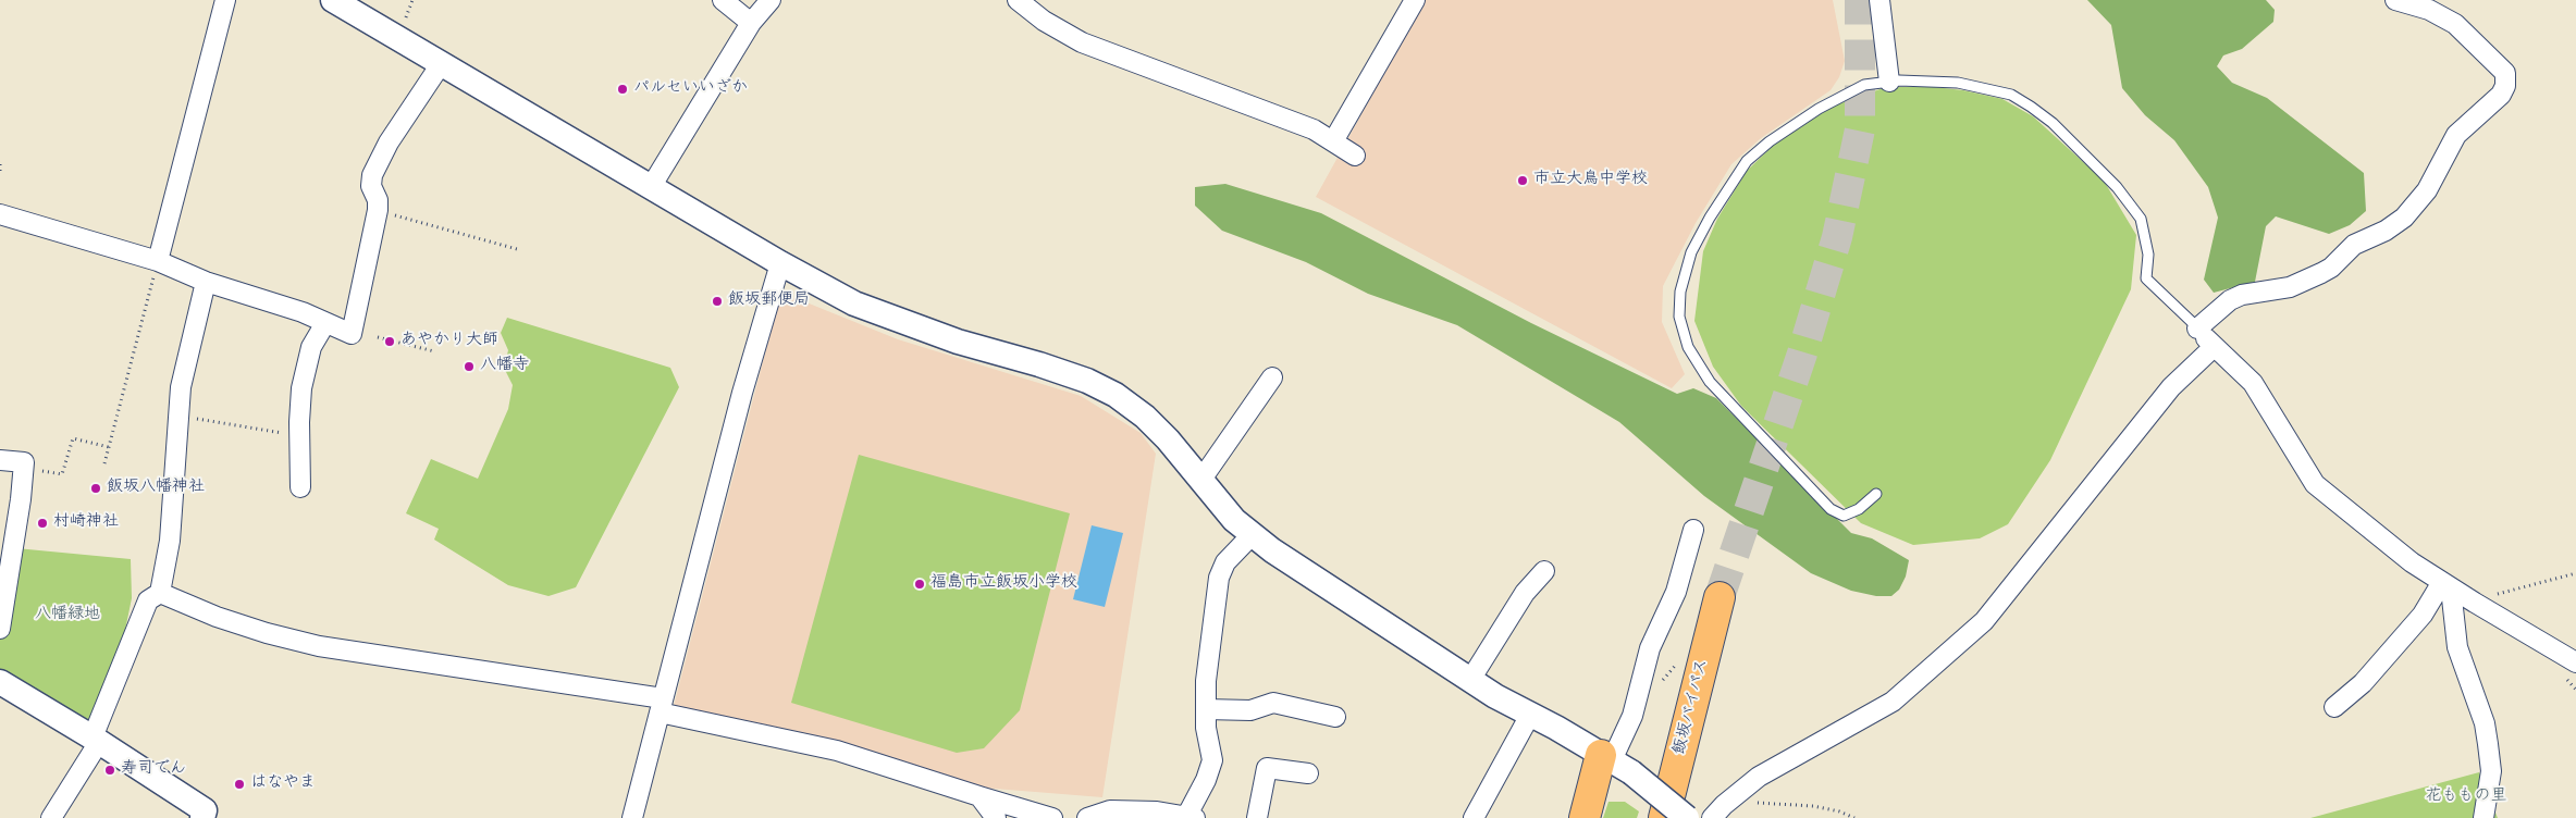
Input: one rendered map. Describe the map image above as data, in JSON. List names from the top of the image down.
{
  "streets": {
    "highway": ["飯坂バイパス"]
  },
  "parks": ["八幡緑地", "花ももの里"],
  "places": [
    "パルセいいざか",
    "市立大鳥中学校",
    "飯坂郵便局",
    "あやかり大師",
    "八幡寺",
    "飯坂八幡神社",
    "村崎神社",
    "福島市立飯坂小学校",
    "寿司でん",
    "はなやま"
  ]
}
